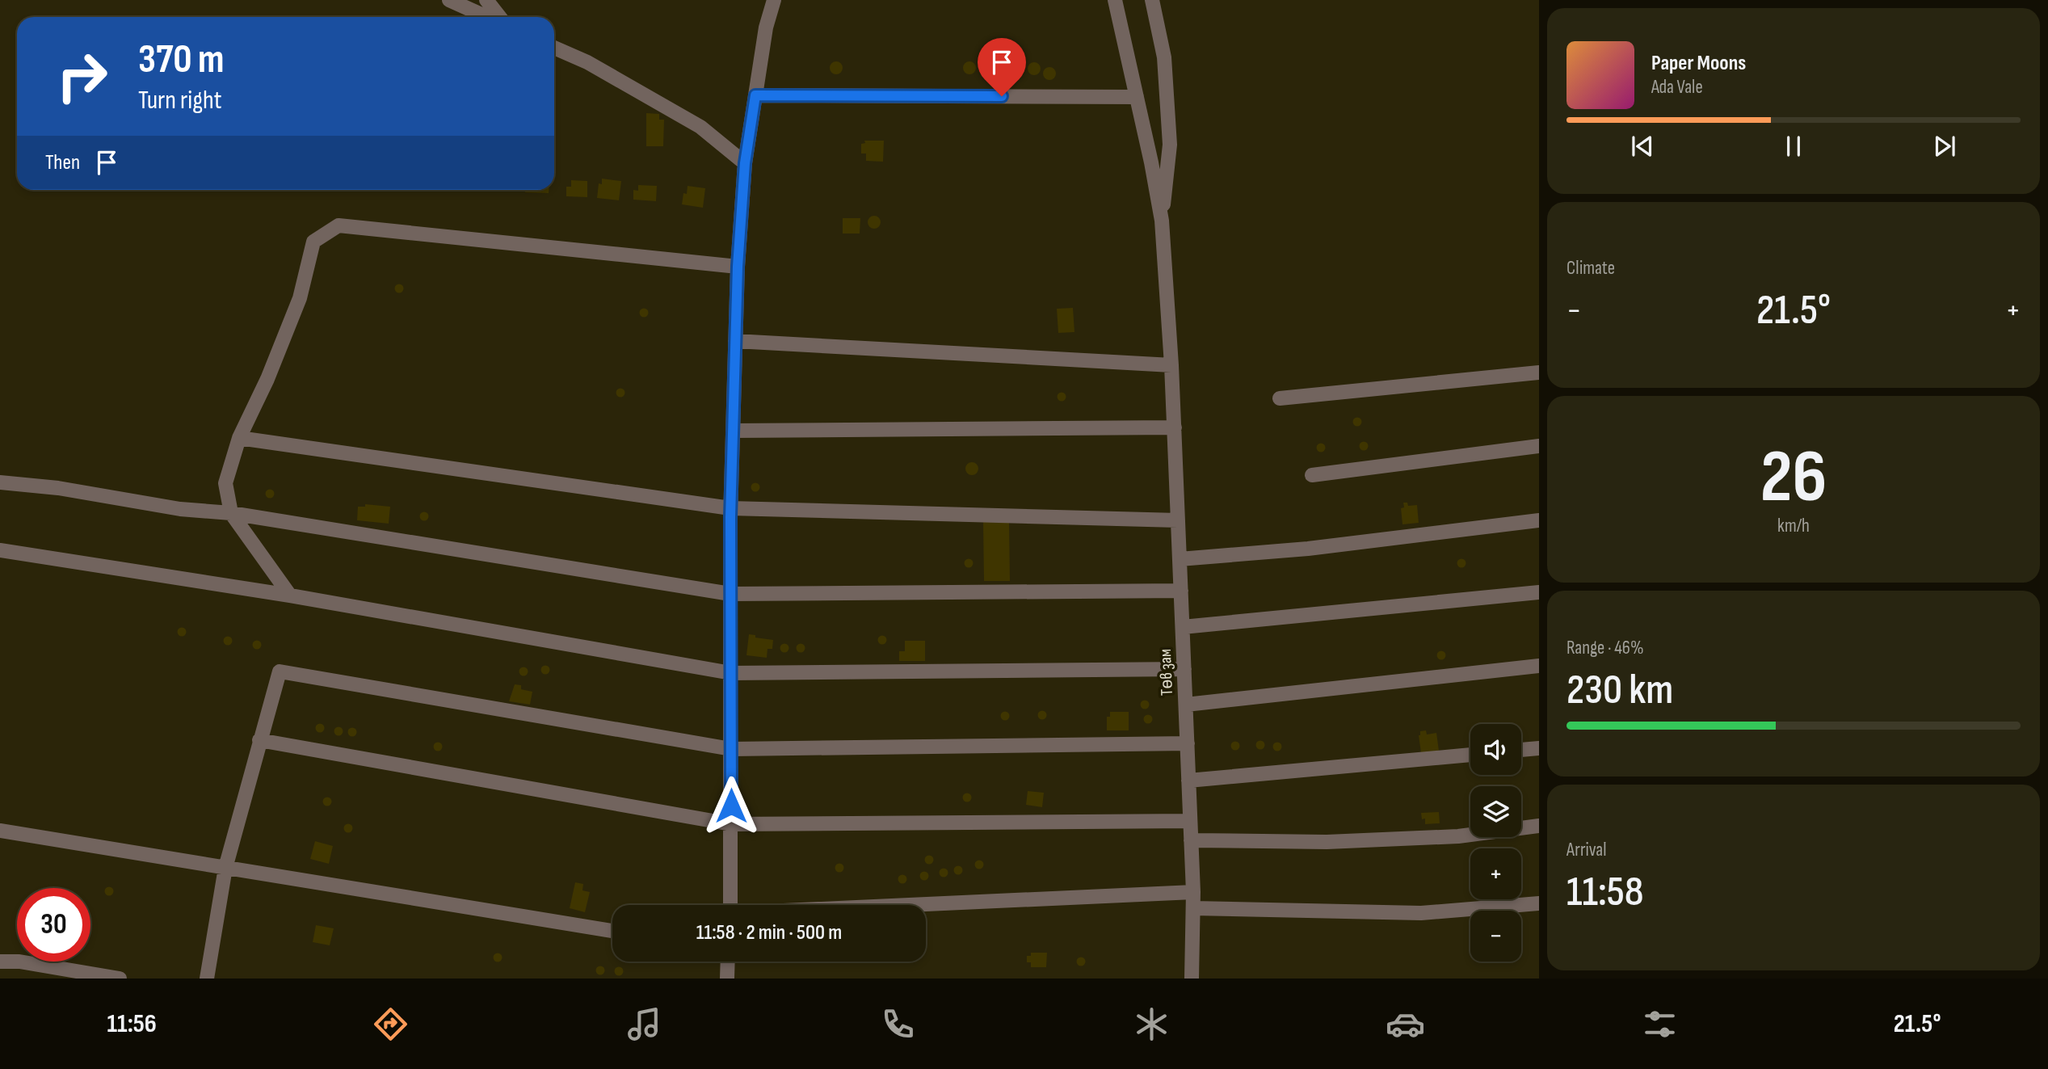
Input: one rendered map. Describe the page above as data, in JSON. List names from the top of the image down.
{
  "streets": {
    "street": ["Төв зам"]
  },
  "page": {
    "turn": ["370 m", "Turn right"],
    "song": ["Paper Moons", "Ada Vale"],
    "then": "Then",
    "tile": [
      "Climate",
      ["26", "km/h"],
      ["Range · 46%", "230 km"],
      ["Arrival", "11:58"]
    ],
    "heat": ["−", "21.5°", "+"],
    "map_buttons": ["+", "−"],
    "limit": "30",
    "trip": "11:58 · 2 min · 500 m",
    "tabs": ["11:56", "21.5°"]
  }
}
